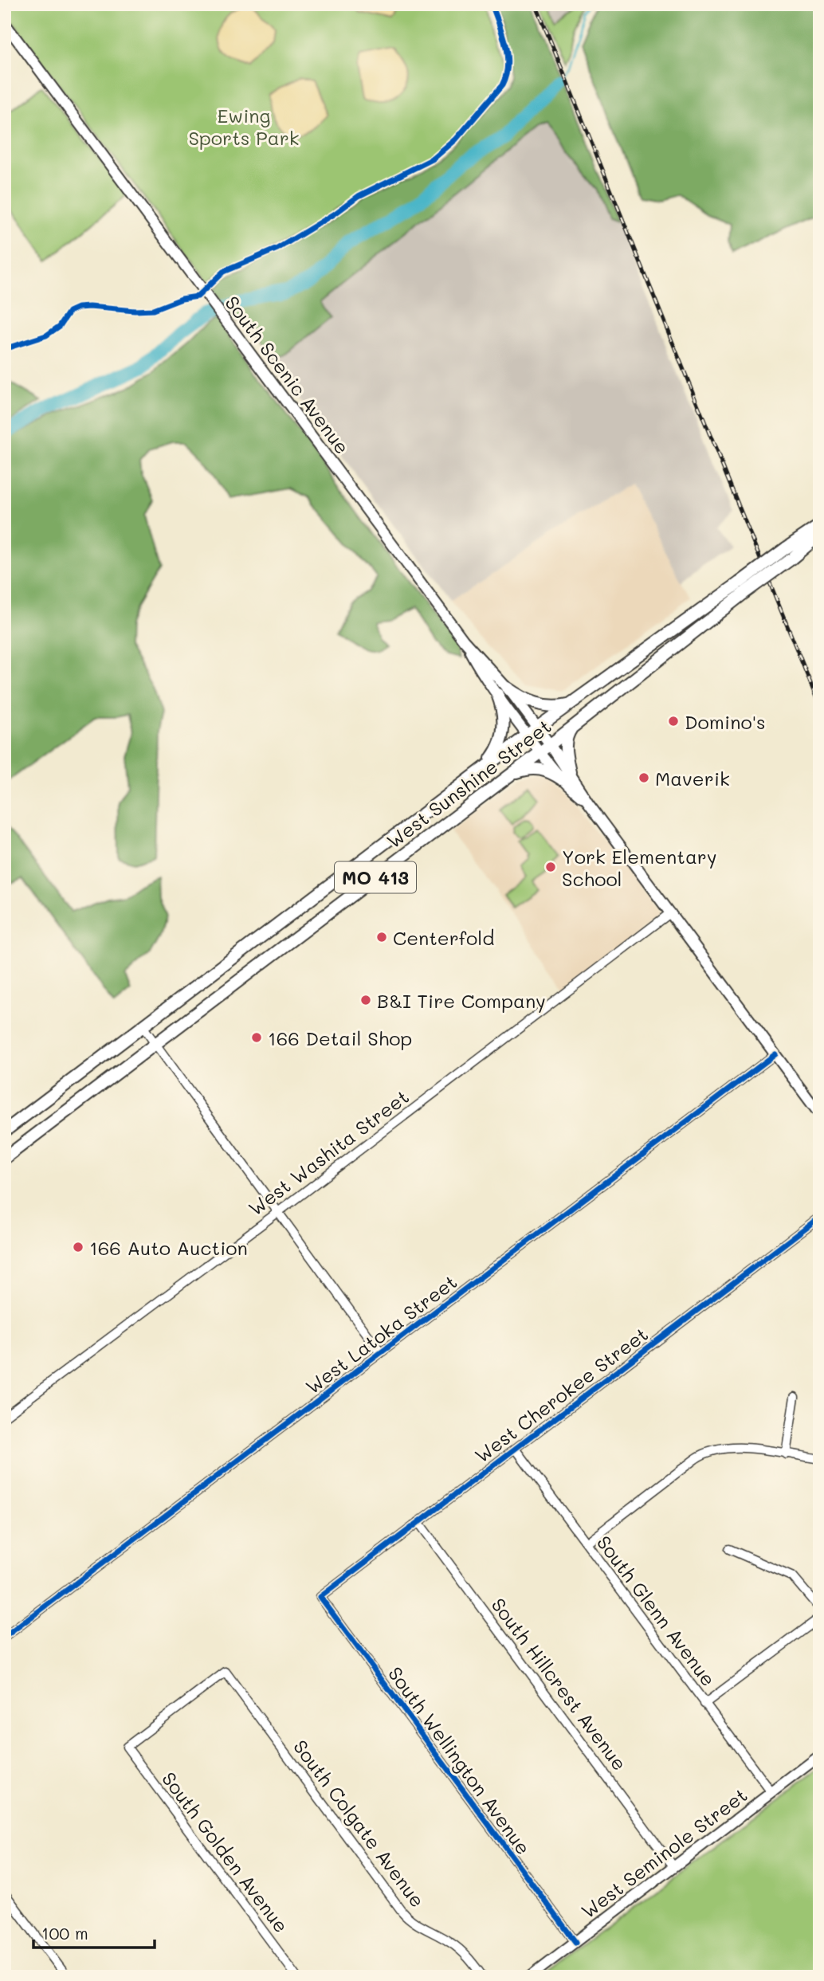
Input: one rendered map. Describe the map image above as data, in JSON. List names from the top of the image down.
{
  "streets": {
    "main road": [
      "South Scenic Avenue",
      "West Sunshine Street",
      "MO 413",
      "West Seminole Street"
    ],
    "street": [
      "West Washita Street",
      "West Latoka Street",
      "West Cherokee Street",
      "South Glenn Avenue",
      "South Hillcrest Avenue",
      "South Wellington Avenue",
      "South Colgate Avenue",
      "South Golden Avenue"
    ]
  },
  "crossings": [
    ["South Scenic Avenue", "West Sunshine Street"],
    ["South Scenic Avenue", "West Washita Street"],
    ["South Scenic Avenue", "West Latoka Street"],
    ["West Cherokee Street", "South Glenn Avenue"],
    ["West Cherokee Street", "South Hillcrest Avenue"],
    ["West Cherokee Street", "South Wellington Avenue"],
    ["South Glenn Avenue", "West Seminole Street"],
    ["South Hillcrest Avenue", "West Seminole Street"],
    ["South Wellington Avenue", "West Seminole Street"],
    ["South Colgate Avenue", "South Golden Avenue"]
  ],
  "parks": ["Ewing Sports Park"],
  "places": [
    "Domino's",
    "Maverik",
    "York Elementary School",
    "Centerfold",
    "B&I Tire Company",
    "166 Detail Shop",
    "166 Auto Auction"
  ],
  "scale_bar": "100 m"
}
